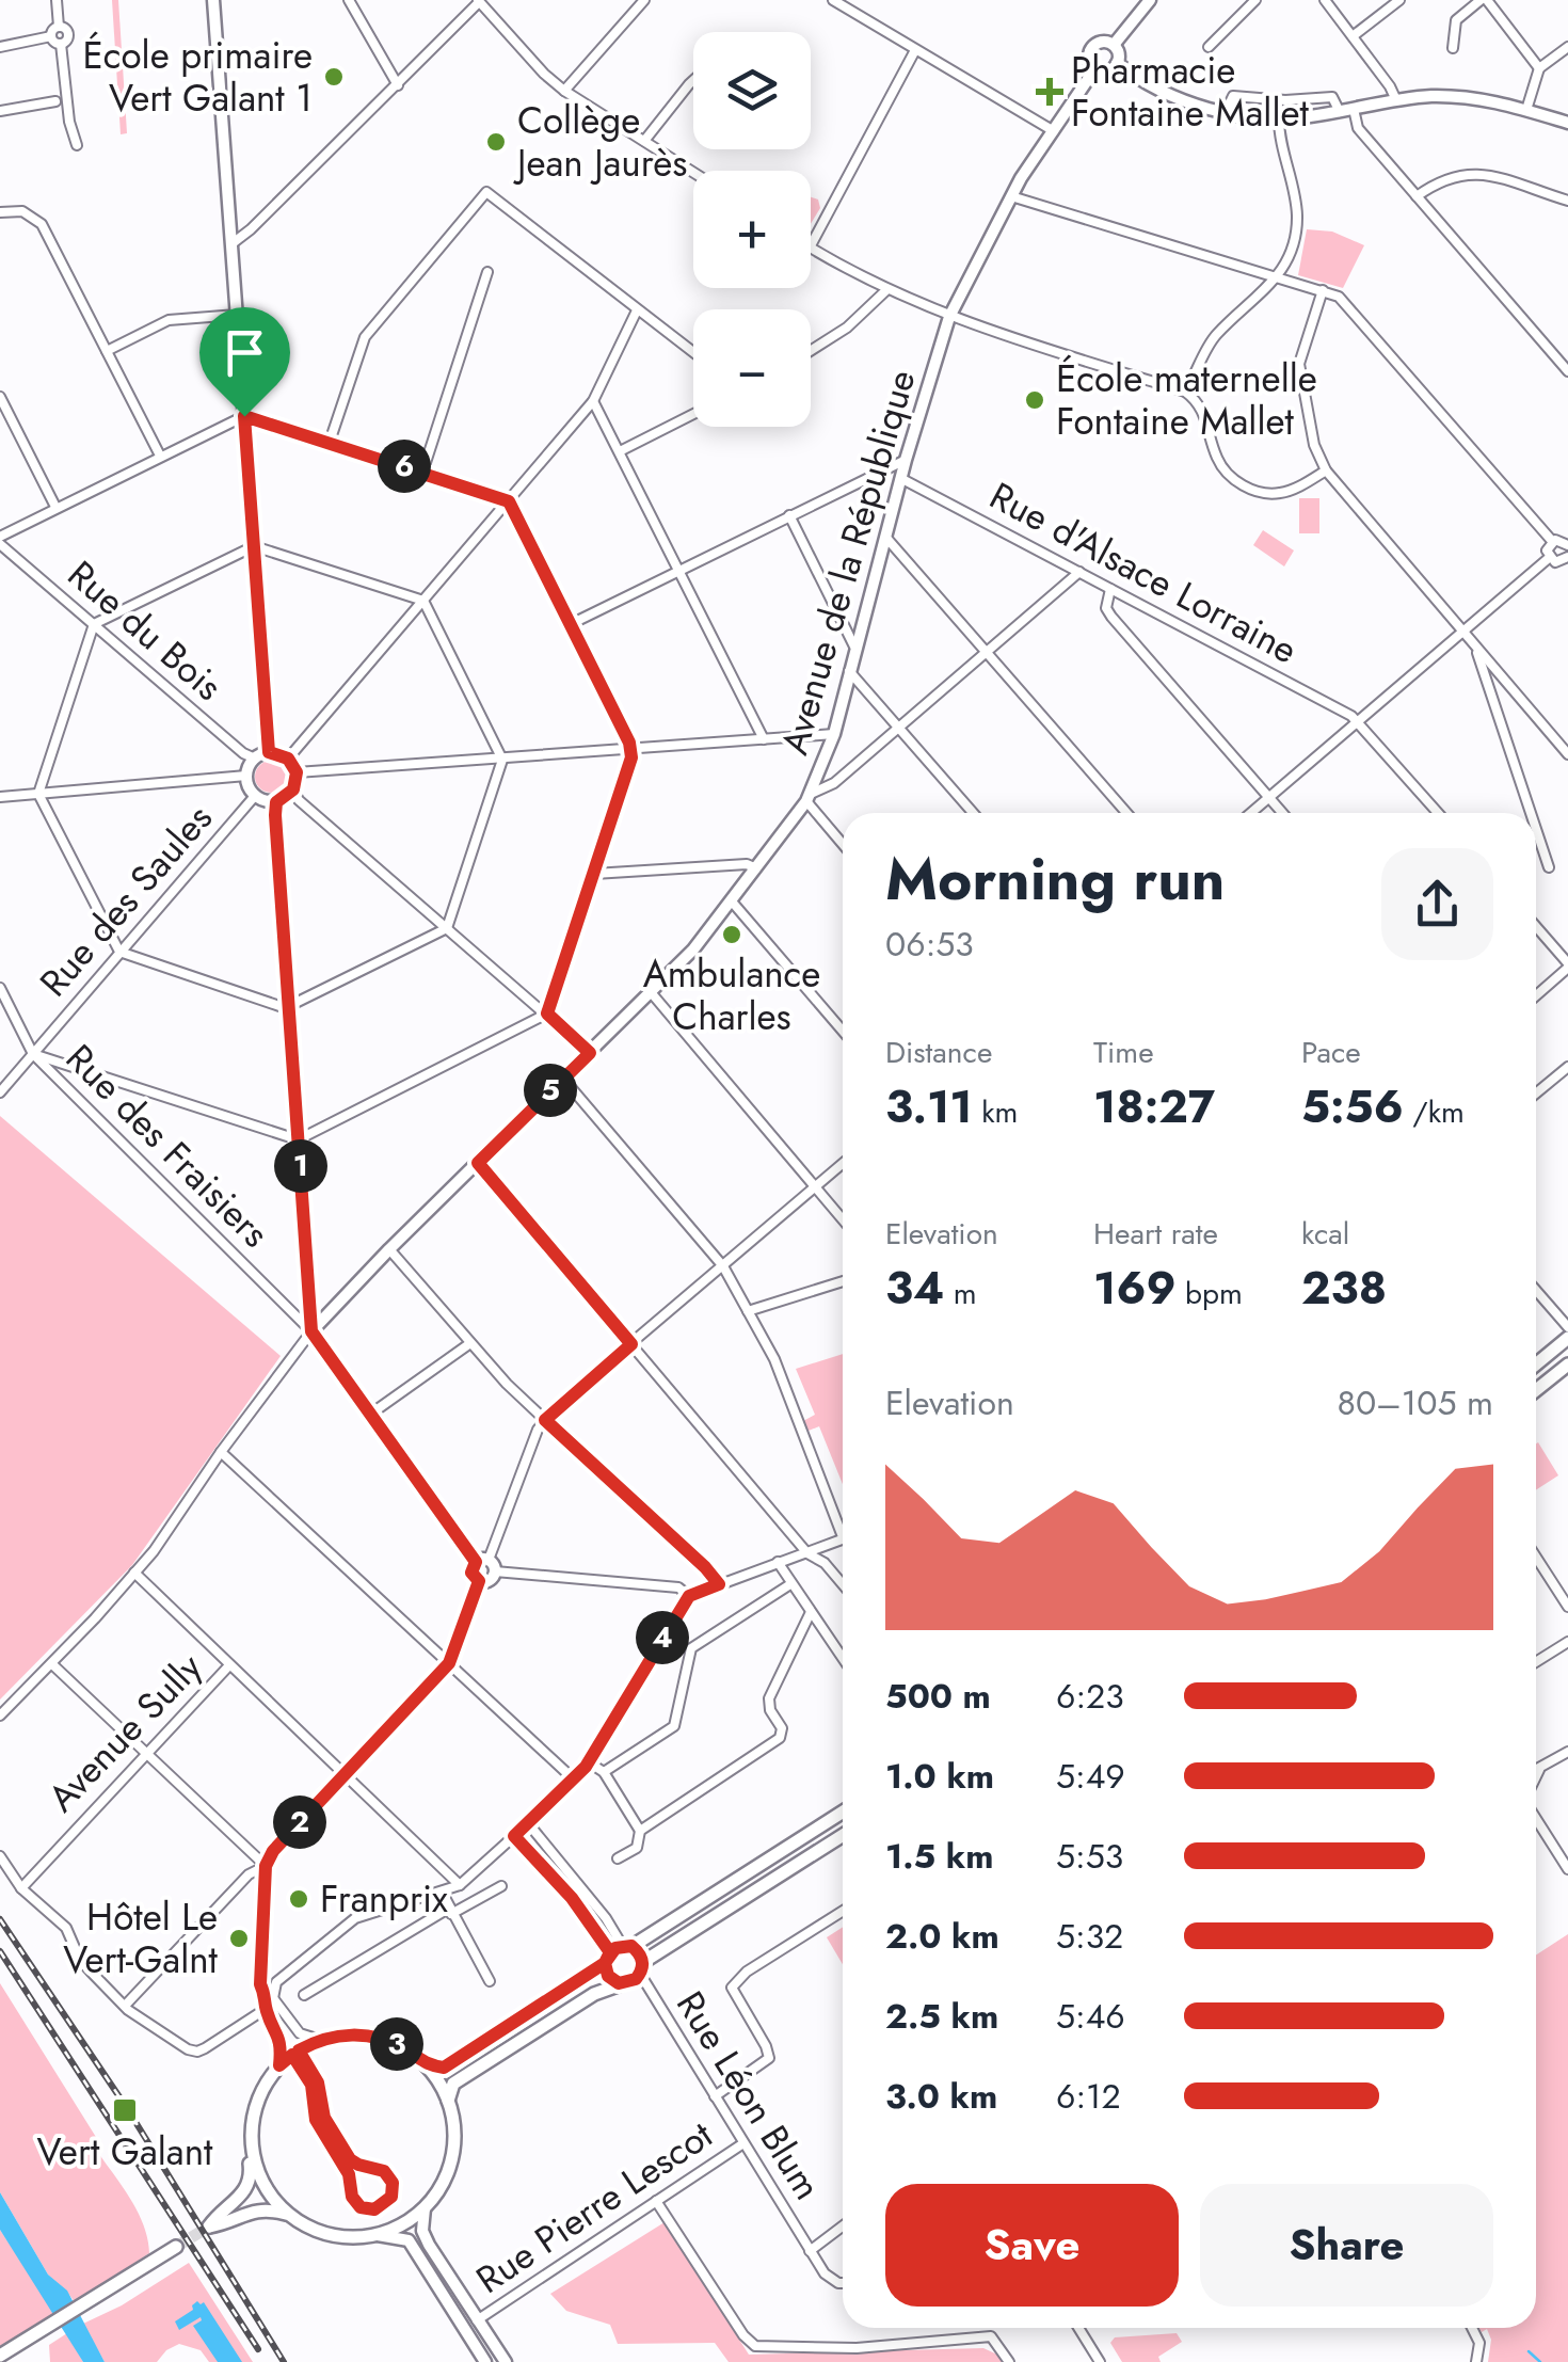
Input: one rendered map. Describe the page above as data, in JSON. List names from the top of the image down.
{
  "streets": {
    "street": [
      "Avenue de la République",
      "Rue d'Alsace Lorraine",
      "Rue du Bois",
      "Rue des Saules",
      "Rue des Fraisiers",
      "Avenue Sully",
      "Rue Léon Blum",
      "Rue Pierre Lescot"
    ]
  },
  "crossings": [
    ["Avenue de la République", "Rue d'Alsace Lorraine"],
    ["Avenue de la République", "Rue des Fraisiers"],
    ["Rue du Bois", "Rue des Saules"],
    ["Rue des Saules", "Rue des Fraisiers"],
    ["Rue Léon Blum", "Rue Pierre Lescot"]
  ],
  "places": {
    "other": [
      "École primaire Vert Galant 1",
      "Collège Jean Jaurès",
      "École maternelle Fontaine Mallet",
      "Ambulance Charles",
      "Franprix",
      "Hôtel Le Vert-Galnt"
    ],
    "health": ["Pharmacie Fontaine Mallet"],
    "transit": ["Vert Galant"]
  },
  "page": {
    "map_buttons": ["+", "−"],
    "pins": [
      "6",
      "5",
      "1",
      "4",
      "2",
      "3"
    ],
    "heading": ["Morning run", "06:53"],
    "stats": [
      ["Distance", "3.11 km"],
      ["Time", "18:27"],
      ["Pace", "5:56 /km"],
      ["Elevation", "34 m"],
      ["Heart rate", "169 bpm"],
      ["kcal", "238"]
    ],
    "chart": ["Elevation", "80–105 m"],
    "list": [
      {
        "name": "500 m",
        "note": "6:23"
      },
      {
        "name": "1.0 km",
        "note": "5:49"
      },
      {
        "name": "1.5 km",
        "note": "5:53"
      },
      {
        "name": "2.0 km",
        "note": "5:32"
      },
      {
        "name": "2.5 km",
        "note": "5:46"
      },
      {
        "name": "3.0 km",
        "note": "6:12"
      }
    ],
    "buttons": ["Save", "Share"]
  }
}
